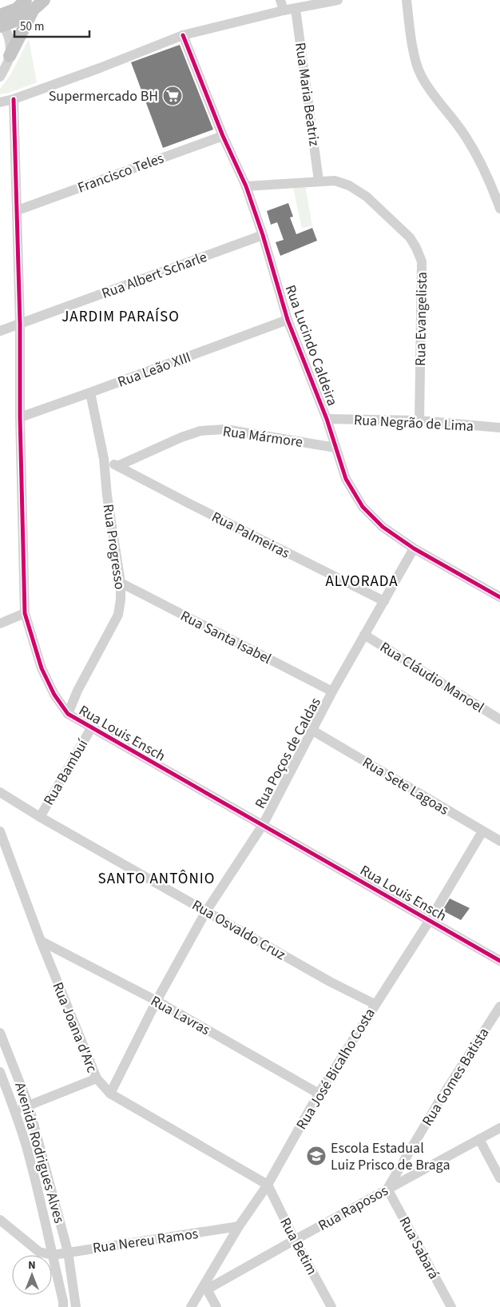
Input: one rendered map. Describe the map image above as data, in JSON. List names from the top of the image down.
{
  "streets": {
    "street": [
      "Rua Maria Beatriz",
      "Francisco Teles",
      "Rua Albert Scharle",
      "Rua Evangelista",
      "Rua Lucindo Caldeira",
      "Rua Leão XIII",
      "Rua Negrão de Lima",
      "Rua Mármore",
      "Rua Palmeiras",
      "Rua Progresso",
      "Rua Santa Isabel",
      "Rua Cláudio Manoel",
      "Rua Louis Ensch",
      "Rua Poços de Caldas",
      "Rua Bambuí",
      "Rua Sete Lagoas",
      "Rua Osvaldo Cruz",
      "Rua Lavras",
      "Rua Joana d'Arc",
      "Rua José Bicalho Costa",
      "Rua Gomes Batista",
      "Avenida Rodrigues Alves",
      "Rua Raposos",
      "Rua Nereu Ramos",
      "Rua Betim",
      "Rua Sabará"
    ]
  },
  "crossings": [
    ["Rua Maria Beatriz", "Rua Evangelista"],
    ["Francisco Teles", "Rua Lucindo Caldeira"],
    ["Francisco Teles", "Rua Louis Ensch"],
    ["Rua Albert Scharle", "Rua Lucindo Caldeira"],
    ["Rua Albert Scharle", "Rua Louis Ensch"],
    ["Rua Evangelista", "Rua Lucindo Caldeira"],
    ["Rua Evangelista", "Rua Negrão de Lima"],
    ["Rua Lucindo Caldeira", "Rua Leão XIII"],
    ["Rua Lucindo Caldeira", "Rua Negrão de Lima"],
    ["Rua Lucindo Caldeira", "Rua Mármore"],
    ["Rua Lucindo Caldeira", "Rua Poços de Caldas"],
    ["Rua Leão XIII", "Rua Progresso"],
    ["Rua Leão XIII", "Rua Louis Ensch"],
    ["Rua Mármore", "Rua Palmeiras"],
    ["Rua Palmeiras", "Rua Poços de Caldas"],
    ["Rua Progresso", "Rua Santa Isabel"],
    ["Rua Progresso", "Rua Louis Ensch"],
    ["Rua Santa Isabel", "Rua Poços de Caldas"],
    ["Rua Cláudio Manoel", "Rua Poços de Caldas"],
    ["Rua Louis Ensch", "Rua Poços de Caldas"],
    ["Rua Louis Ensch", "Rua Bambuí"],
    ["Rua Louis Ensch", "Rua José Bicalho Costa"],
    ["Rua Poços de Caldas", "Rua Sete Lagoas"],
    ["Rua Poços de Caldas", "Rua Osvaldo Cruz"],
    ["Rua Poços de Caldas", "Rua Lavras"],
    ["Rua Poços de Caldas", "Rua Joana d'Arc"],
    ["Rua Bambuí", "Rua Osvaldo Cruz"],
    ["Rua Sete Lagoas", "Rua José Bicalho Costa"],
    ["Rua Osvaldo Cruz", "Rua José Bicalho Costa"],
    ["Rua Lavras", "Rua Joana d'Arc"],
    ["Rua Lavras", "Rua José Bicalho Costa"],
    ["Rua Joana d'Arc", "Rua José Bicalho Costa"],
    ["Rua Joana d'Arc", "Rua Betim"],
    ["Rua José Bicalho Costa", "Rua Raposos"],
    ["Rua José Bicalho Costa", "Rua Nereu Ramos"],
    ["Rua José Bicalho Costa", "Rua Betim"],
    ["Rua Gomes Batista", "Rua Raposos"],
    ["Rua Gomes Batista", "Rua Sabará"],
    ["Avenida Rodrigues Alves", "Rua Nereu Ramos"],
    ["Rua Raposos", "Rua Betim"],
    ["Rua Raposos", "Rua Sabará"]
  ],
  "districts": ["JARDIM PARAÍSO", "ALVORADA", "SANTO ANTÔNIO"],
  "places": {
    "supermarket": ["Supermercado BH"],
    "school or university": ["Escola Estadual Luiz Prisco de Braga"]
  },
  "scale_bar": "50 m",
  "north": "top"
}
